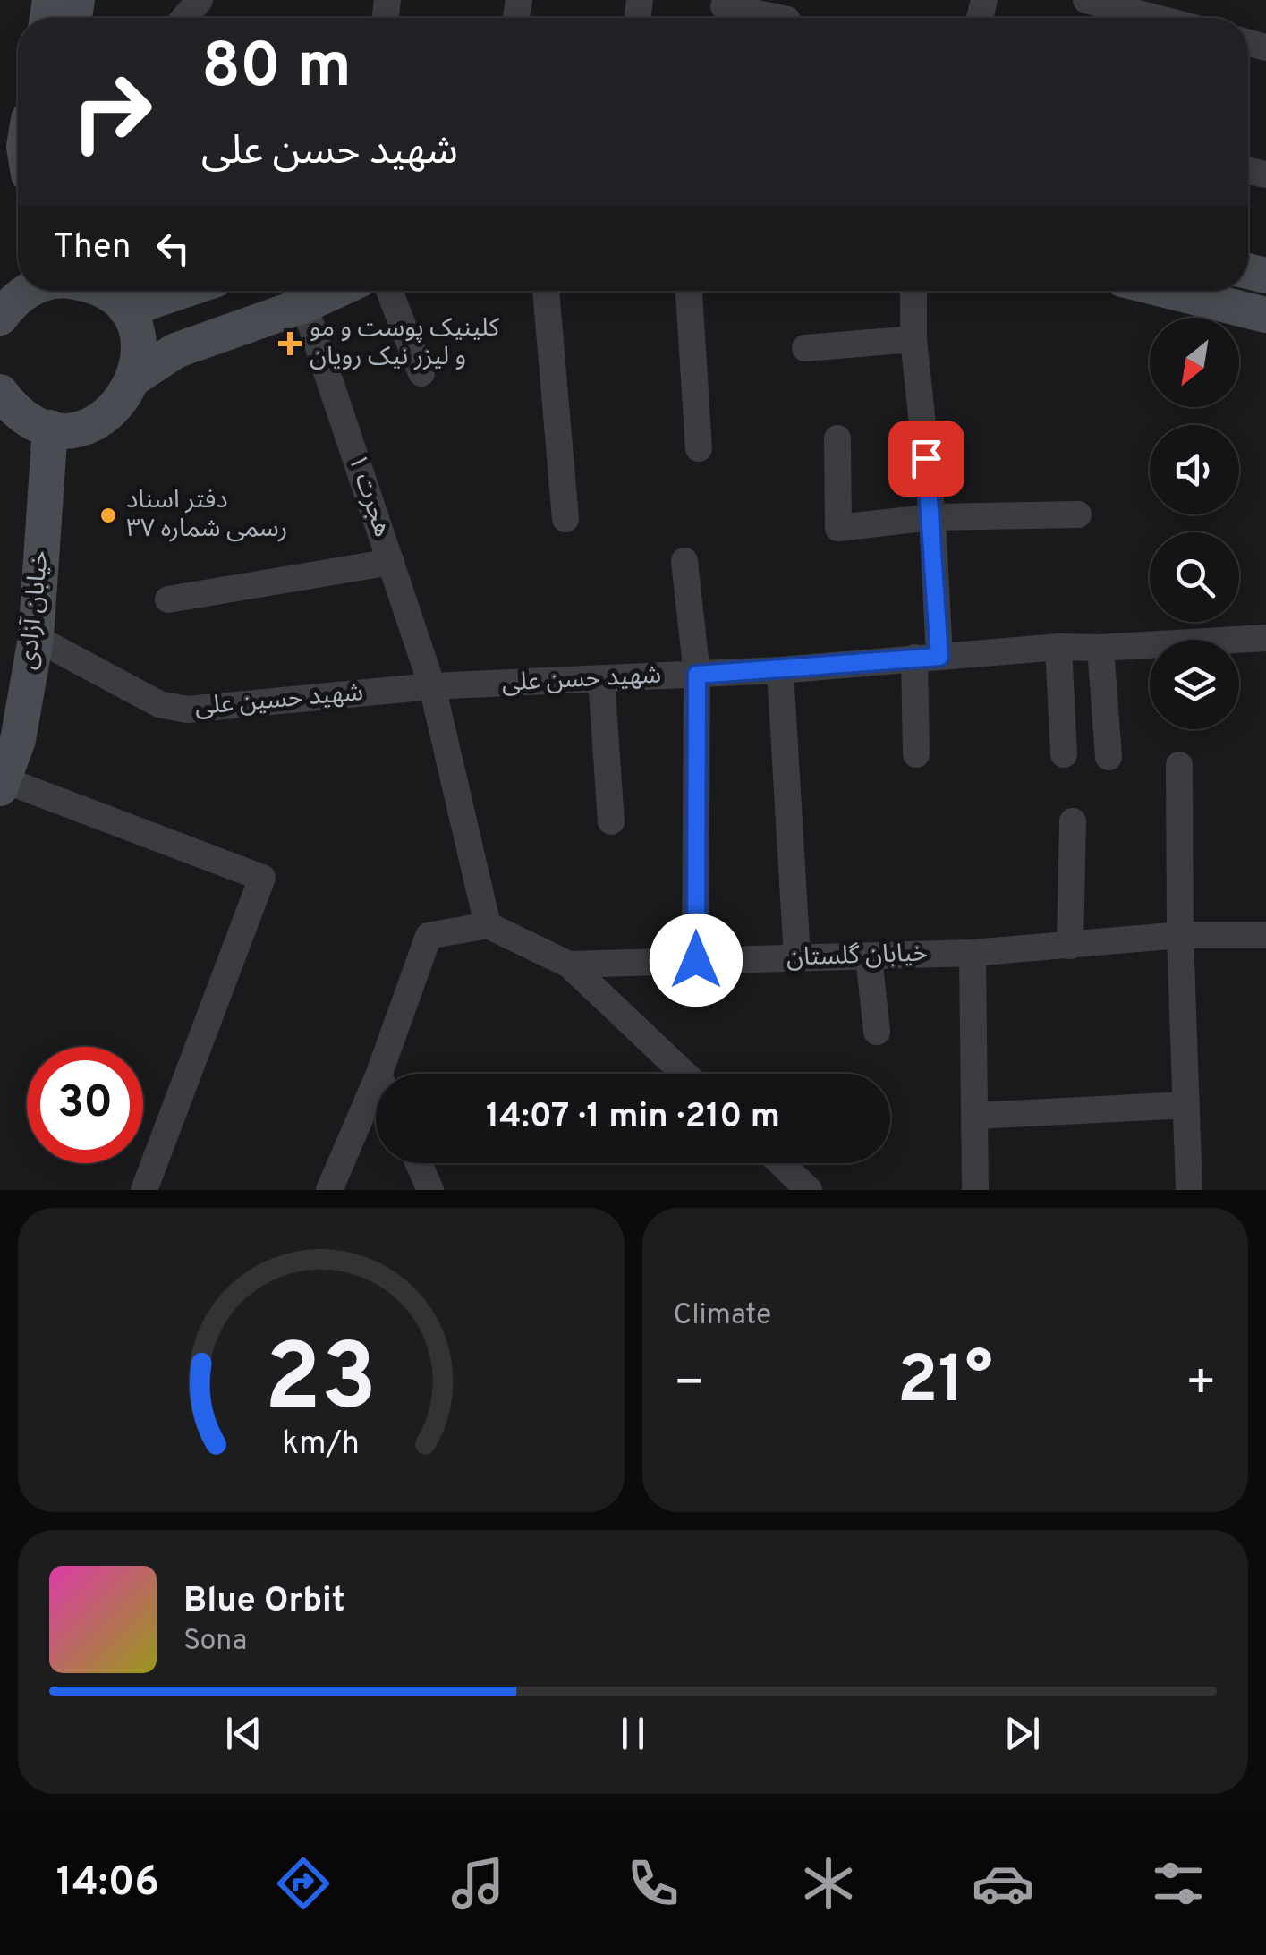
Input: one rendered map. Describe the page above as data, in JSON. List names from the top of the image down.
{
  "streets": {
    "main road": ["خیابان آزادی"],
    "street": [
      "هجرت ۱",
      "شهید حسن علی",
      "شهید حسین علی",
      "خیابان گلستان"
    ]
  },
  "crossings": [
    ["هجرت ۱", "شهید حسن علی"],
    ["هجرت ۱", "شهید حسین علی"],
    ["خیابان آزادی", "شهید حسین علی"],
    ["شهید حسن علی", "شهید حسین علی"]
  ],
  "places": {
    "health": ["کلینیک پوست و مو و لیزر نیک رویان"],
    "other": ["دفتر اسناد رسمی شماره ۳۷"]
  },
  "north": "bottom left",
  "page": {
    "turn": ["80 m", "شهید حسن علی"],
    "then": "Then",
    "limit": "30",
    "trip": "14:07 · 1 min · 210 m",
    "tile": "Climate",
    "heat": ["−", "21°", "+"],
    "song": ["Blue Orbit", "Sona"],
    "tabs": "14:06",
    "gauge": ["23", "km/h"]
  }
}
